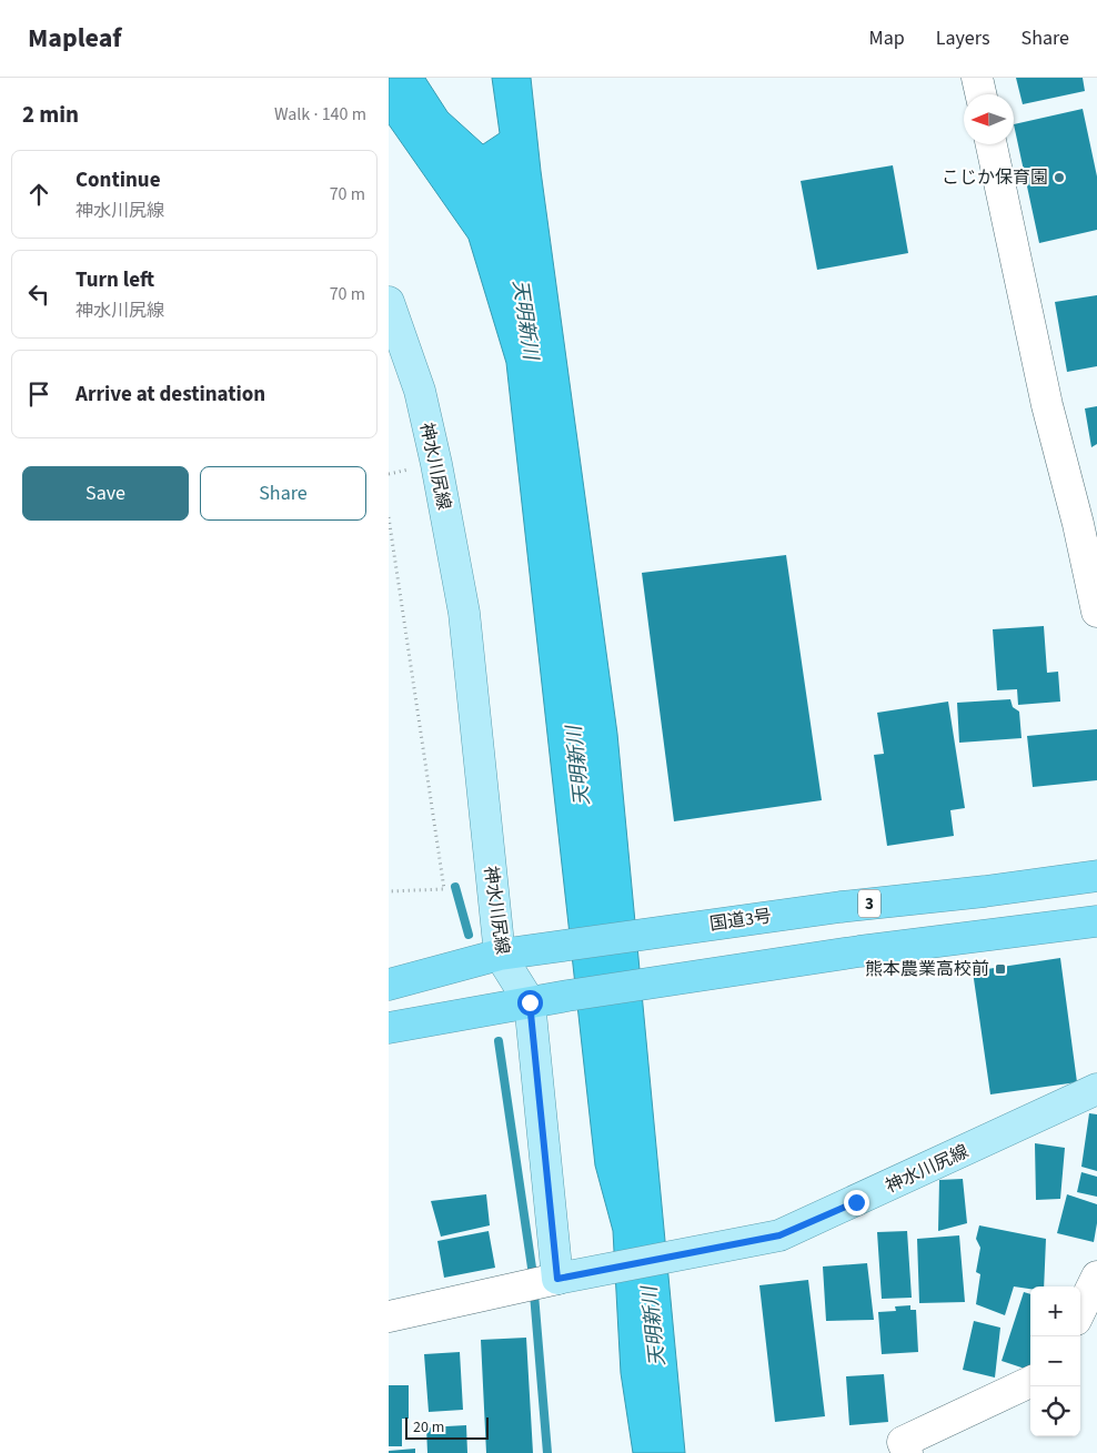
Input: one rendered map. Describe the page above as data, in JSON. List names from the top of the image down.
{
  "streets": {
    "highway": ["3", "国道3号"],
    "main road": ["神水川尻線"]
  },
  "crossings": [
    ["神水川尻線", "国道3号"]
  ],
  "water": ["天明新川"],
  "places": {
    "other": ["こじか保育園"],
    "transit": ["熊本農業高校前"]
  },
  "scale_bar": "20 m",
  "north": "left",
  "page": {
    "header": "Mapleaf",
    "nav": ["Map", "Layers", "Share"],
    "heading": ["2 min", "Walk · 140 m"],
    "list": [
      ["Continue", "神水川尻線", "70 m"],
      ["Turn left", "神水川尻線", "70 m"],
      "Arrive at destination"
    ],
    "buttons": ["Save", "Share"],
    "map_buttons": ["+", "−"],
    "scale": "20 m"
  }
}
